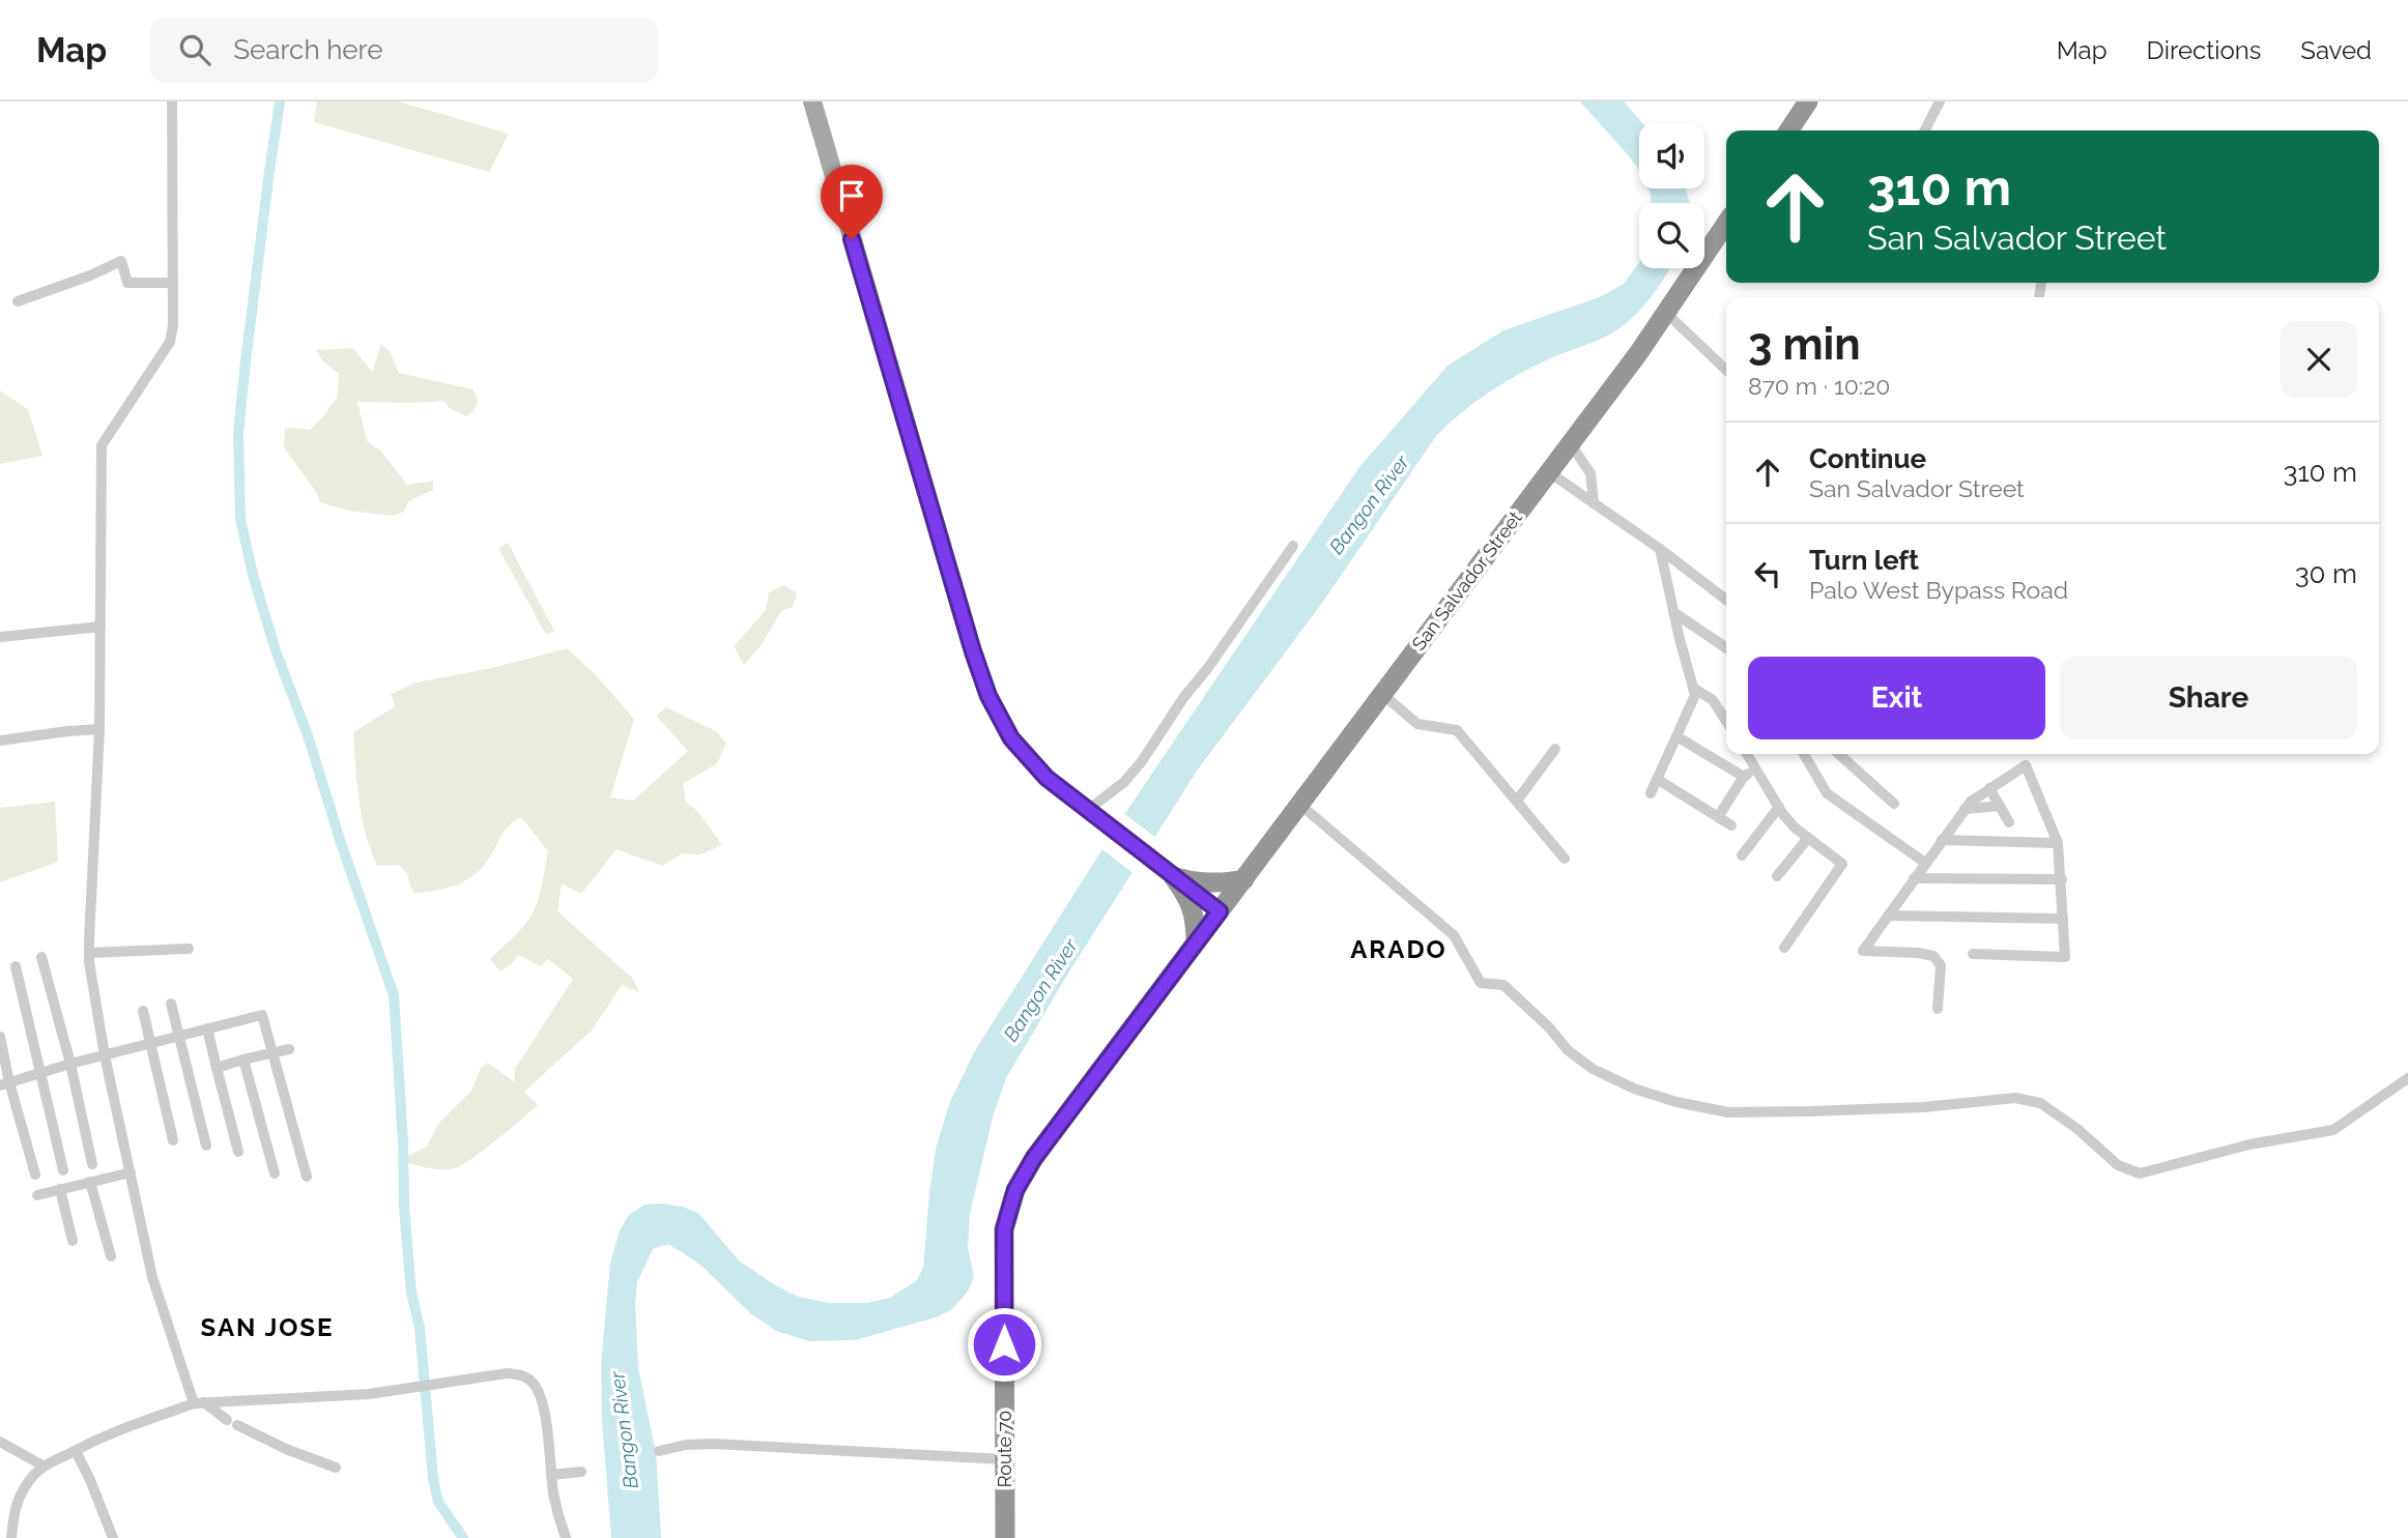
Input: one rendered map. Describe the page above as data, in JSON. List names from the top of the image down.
{
  "streets": {
    "highway": ["San Salvador Street", "Route 70"]
  },
  "crossings": [
    ["San Salvador Street", "Route 70"]
  ],
  "districts": ["ARADO", "SAN JOSE"],
  "water": ["Bangon River"],
  "page": {
    "header": "Map",
    "search": "Search here",
    "nav": ["Map", "Directions", "Saved"],
    "turn": ["310 m", "San Salvador Street"],
    "heading": ["3 min", "870 m · 10:20"],
    "list": [
      {
        "name": "Continue",
        "note": "San Salvador Street",
        "value": "310 m"
      },
      {
        "name": "Turn left",
        "note": "Palo West Bypass Road",
        "value": "30 m"
      }
    ],
    "buttons": ["Exit", "Share"]
  }
}
